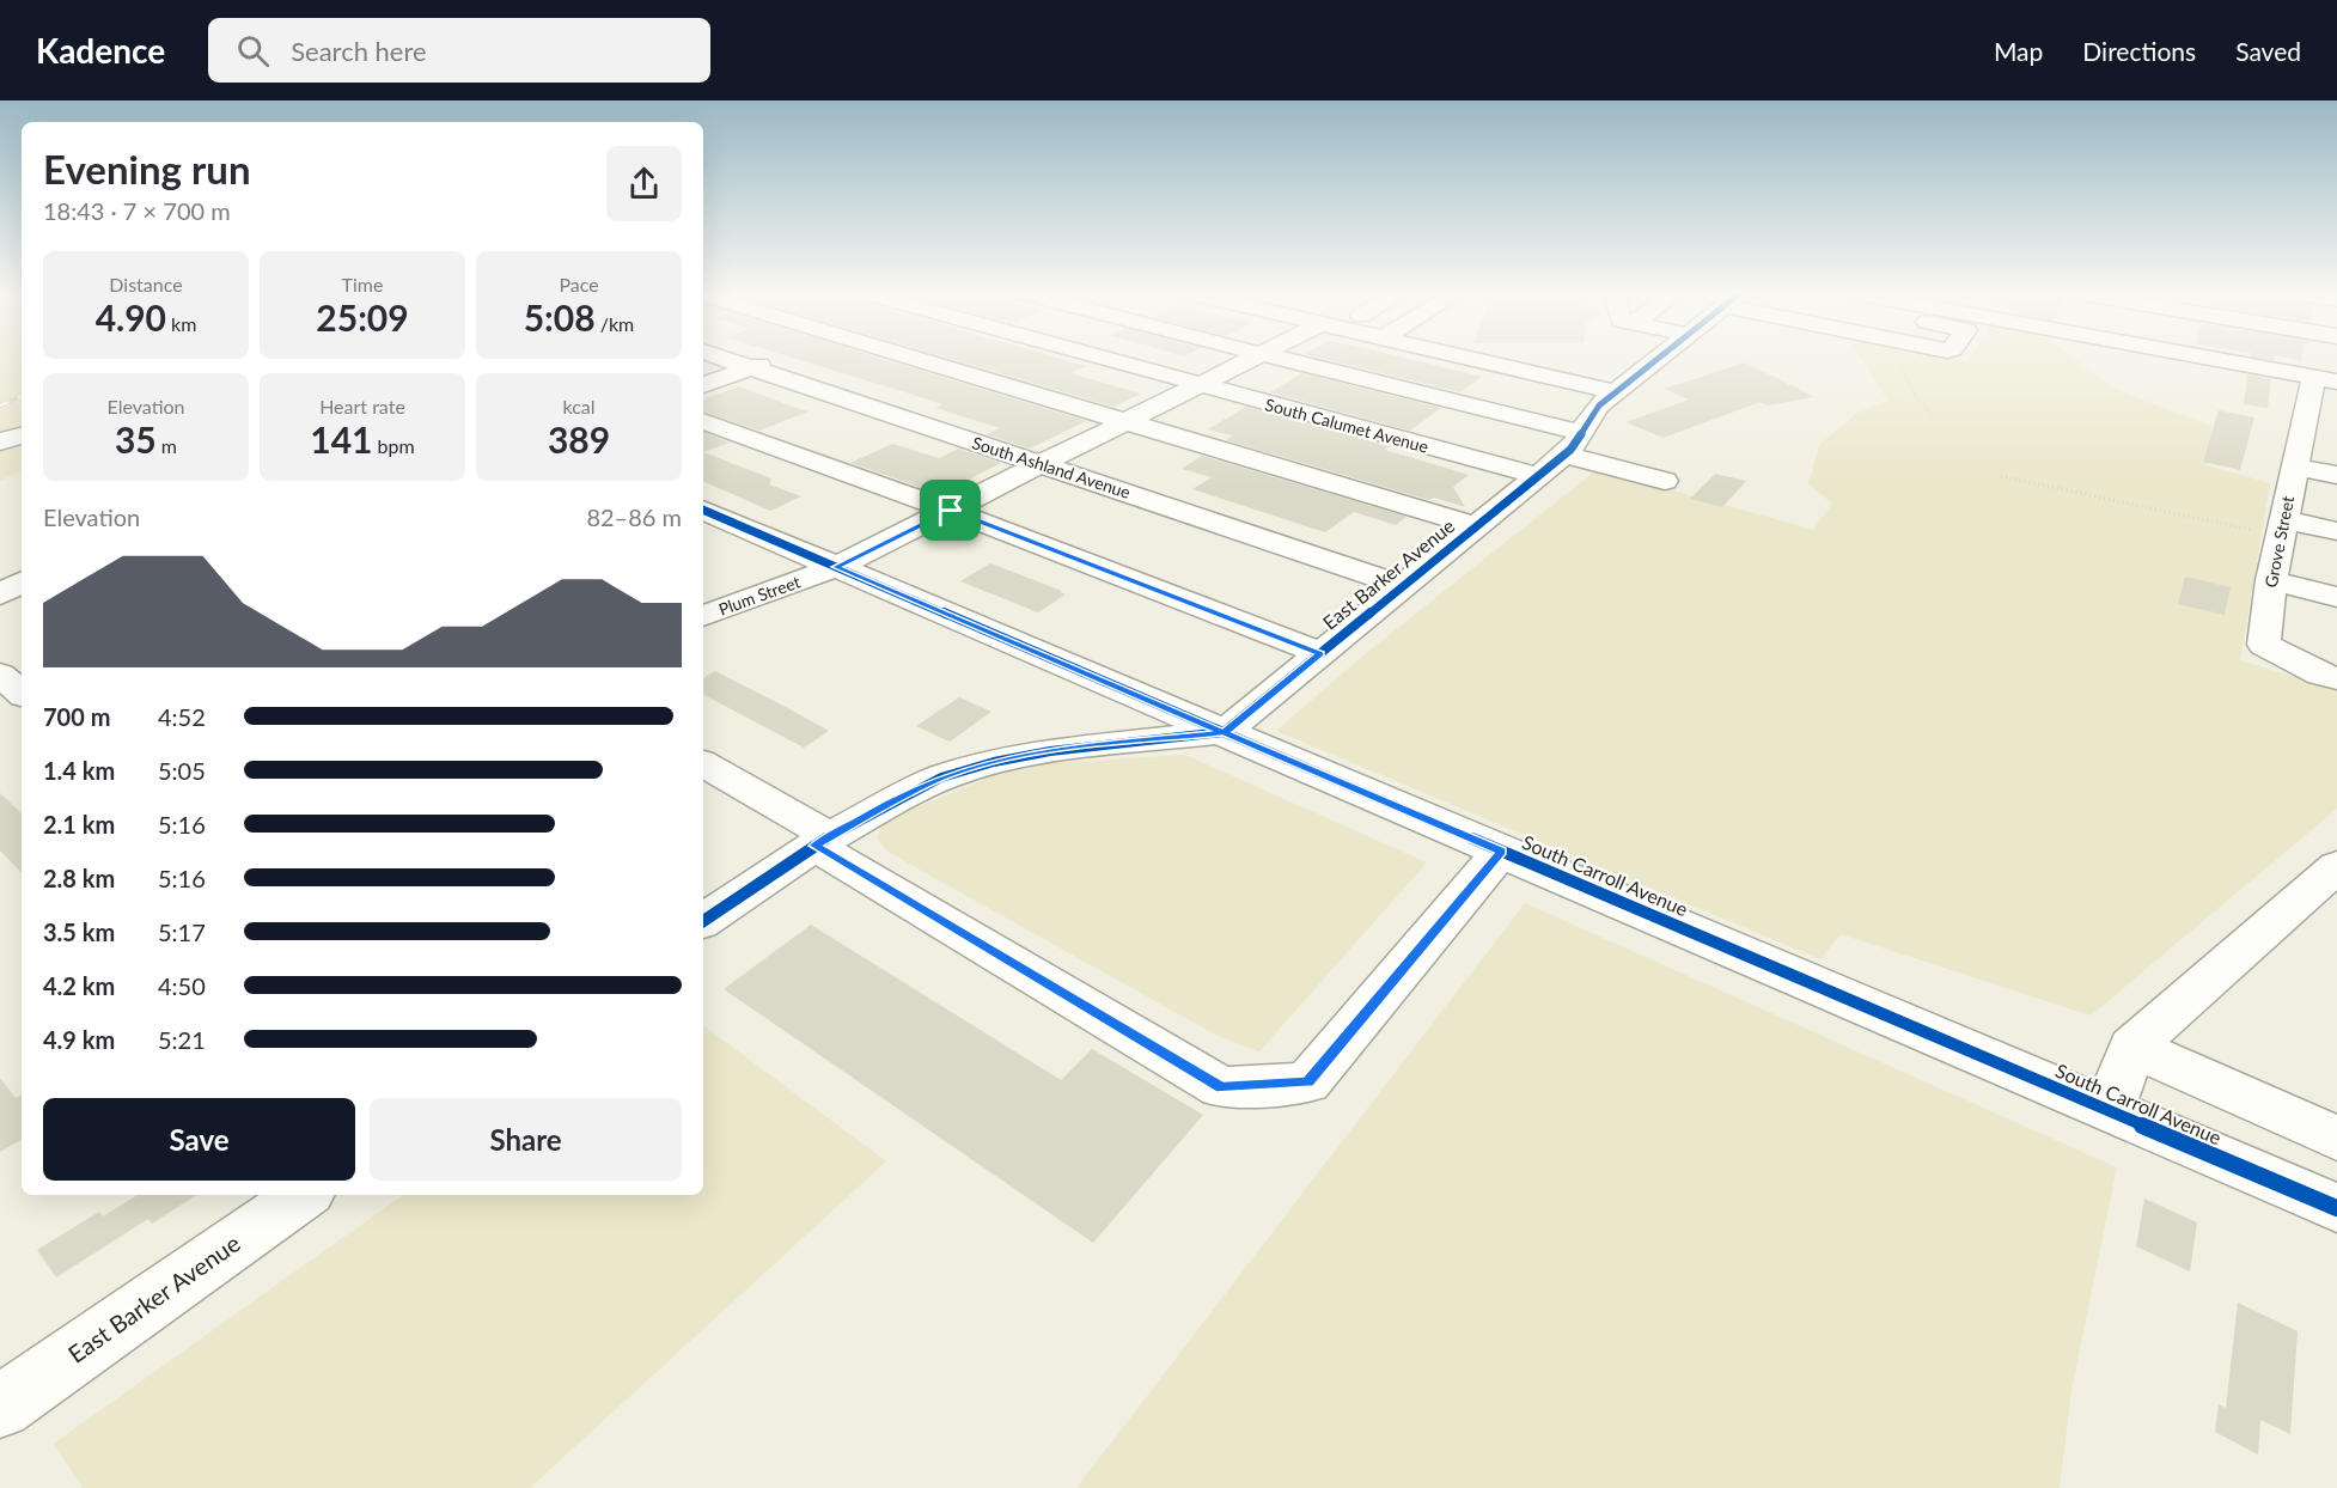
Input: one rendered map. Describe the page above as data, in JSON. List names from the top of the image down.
{
  "streets": {
    "street": [
      "South Calumet Avenue",
      "South Ashland Avenue",
      "Grove Street",
      "East Barker Avenue",
      "Plum Street",
      "South Carroll Avenue"
    ]
  },
  "crossings": [
    ["South Calumet Avenue", "East Barker Avenue"],
    ["South Calumet Avenue", "Plum Street"],
    ["South Ashland Avenue", "East Barker Avenue"],
    ["South Ashland Avenue", "Plum Street"],
    ["East Barker Avenue", "South Carroll Avenue"],
    ["Plum Street", "South Carroll Avenue"]
  ],
  "page": {
    "header": "Kadence",
    "search": "Search here",
    "nav": ["Map", "Directions", "Saved"],
    "heading": ["Evening run", "18:43 · 7 × 700 m"],
    "stats": [
      ["Distance", "4.90 km"],
      ["Time", "25:09"],
      ["Pace", "5:08 /km"],
      ["Elevation", "35 m"],
      ["Heart rate", "141 bpm"],
      ["kcal", "389"]
    ],
    "chart": ["Elevation", "82–86 m"],
    "list": [
      {
        "name": "700 m",
        "note": "4:52"
      },
      {
        "name": "1.4 km",
        "note": "5:05"
      },
      {
        "name": "2.1 km",
        "note": "5:16"
      },
      {
        "name": "2.8 km",
        "note": "5:16"
      },
      {
        "name": "3.5 km",
        "note": "5:17"
      },
      {
        "name": "4.2 km",
        "note": "4:50"
      },
      {
        "name": "4.9 km",
        "note": "5:21"
      }
    ],
    "buttons": ["Save", "Share"]
  }
}
